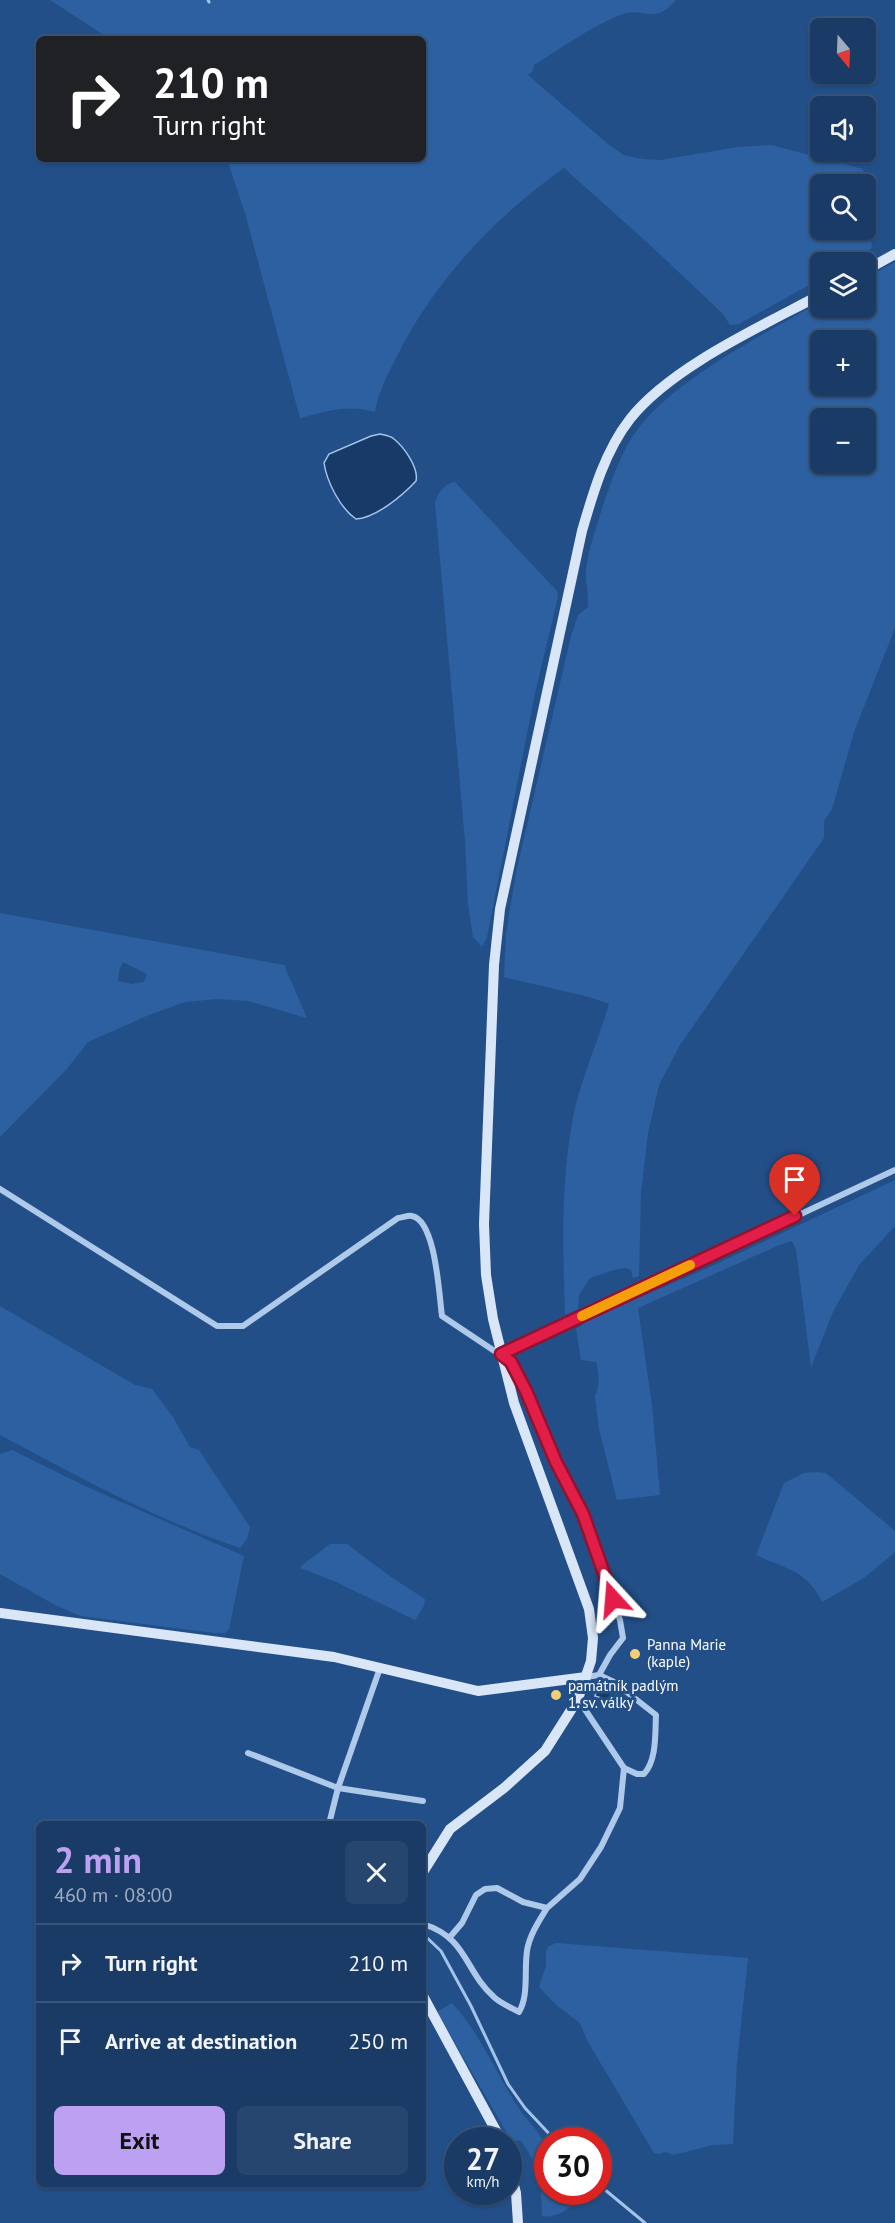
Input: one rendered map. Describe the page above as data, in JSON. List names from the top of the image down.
{
  "places": ["Panna Marie (kaple)", "památník padlým 1. sv. války"],
  "north": "bottom",
  "page": {
    "map_buttons": ["+", "−"],
    "turn": ["210 m", "Turn right"],
    "heading": ["2 min", "460 m · 08:00"],
    "list": [
      {
        "name": "Turn right",
        "value": "210 m"
      },
      {
        "name": "Arrive at destination",
        "value": "250 m"
      }
    ],
    "buttons": ["Exit", "Share"],
    "speed": "27 km/h",
    "limit": "30"
  }
}
